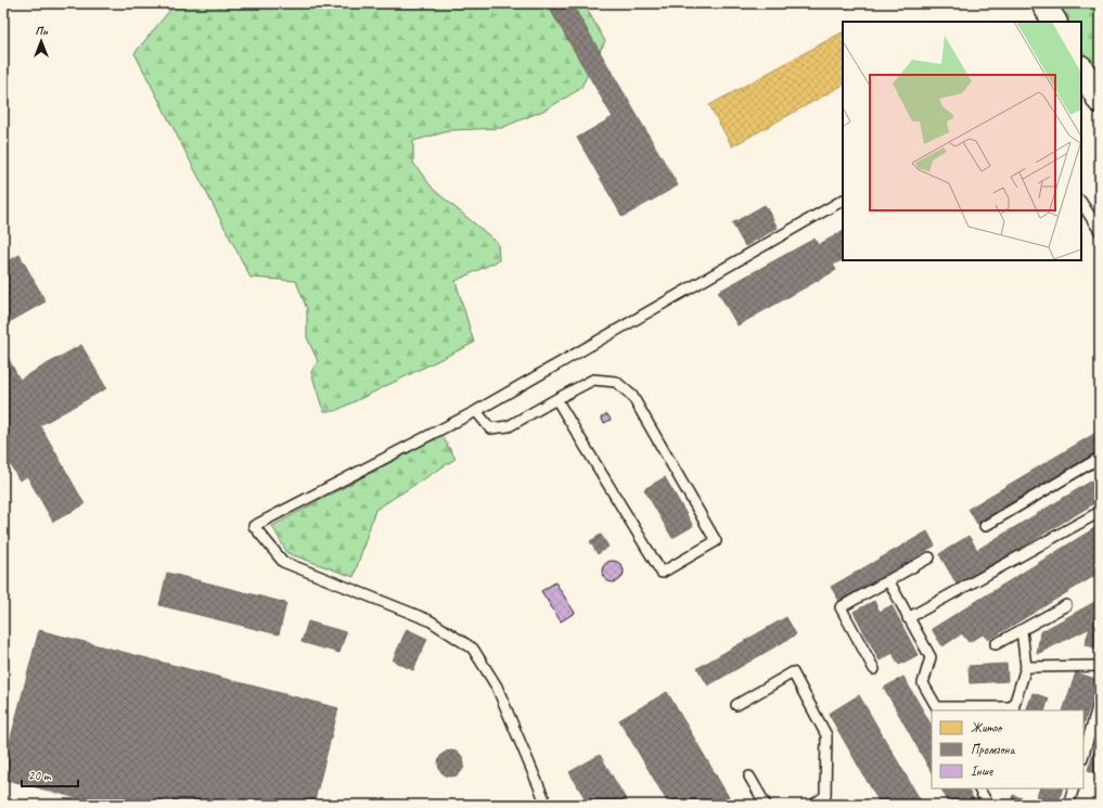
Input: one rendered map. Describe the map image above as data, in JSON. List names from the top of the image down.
{
  "legend": ["Житло", "Промзона", "Інше"],
  "scale_bar": "20 m",
  "north": "top"
}
